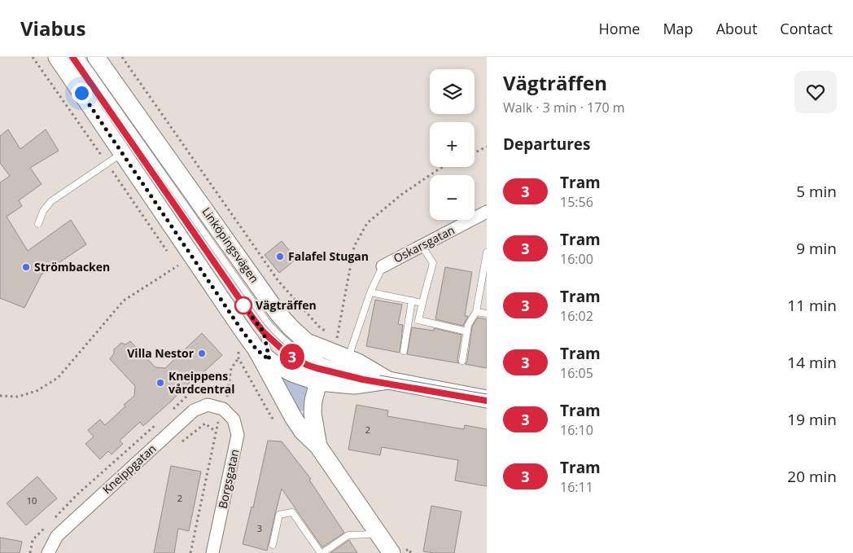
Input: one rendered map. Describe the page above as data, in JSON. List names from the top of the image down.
{
  "streets": {
    "street": [
      "Oskarsgatan",
      "Linköpingsvägen",
      "Kneippgatan",
      "Borgsgatan"
    ]
  },
  "crossings": [
    ["Kneippgatan", "Borgsgatan"]
  ],
  "places": [
    "Falafel Stugan",
    "Strömbacken",
    "Vägträffen",
    "Villa Nestor",
    "Kneippens vårdcentral"
  ],
  "lines": ["tram line 3"],
  "house_numbers": [
    "2",
    "2",
    "10",
    "3"
  ],
  "page": {
    "header": "Viabus",
    "nav": [
      "Home",
      "Map",
      "About",
      "Contact"
    ],
    "on_map": "3",
    "heading": [
      ["Vägträffen", "Walk · 3 min · 170 m"],
      "Departures"
    ],
    "map_buttons": ["+", "−"],
    "list": [
      {
        "mark": "3",
        "name": "Tram",
        "note": "15:56",
        "value": "5 min"
      },
      {
        "mark": "3",
        "name": "Tram",
        "note": "16:00",
        "value": "9 min"
      },
      {
        "mark": "3",
        "name": "Tram",
        "note": "16:02",
        "value": "11 min"
      },
      {
        "mark": "3",
        "name": "Tram",
        "note": "16:05",
        "value": "14 min"
      },
      {
        "mark": "3",
        "name": "Tram",
        "note": "16:10",
        "value": "19 min"
      },
      {
        "mark": "3",
        "name": "Tram",
        "note": "16:11",
        "value": "20 min"
      }
    ]
  }
}
